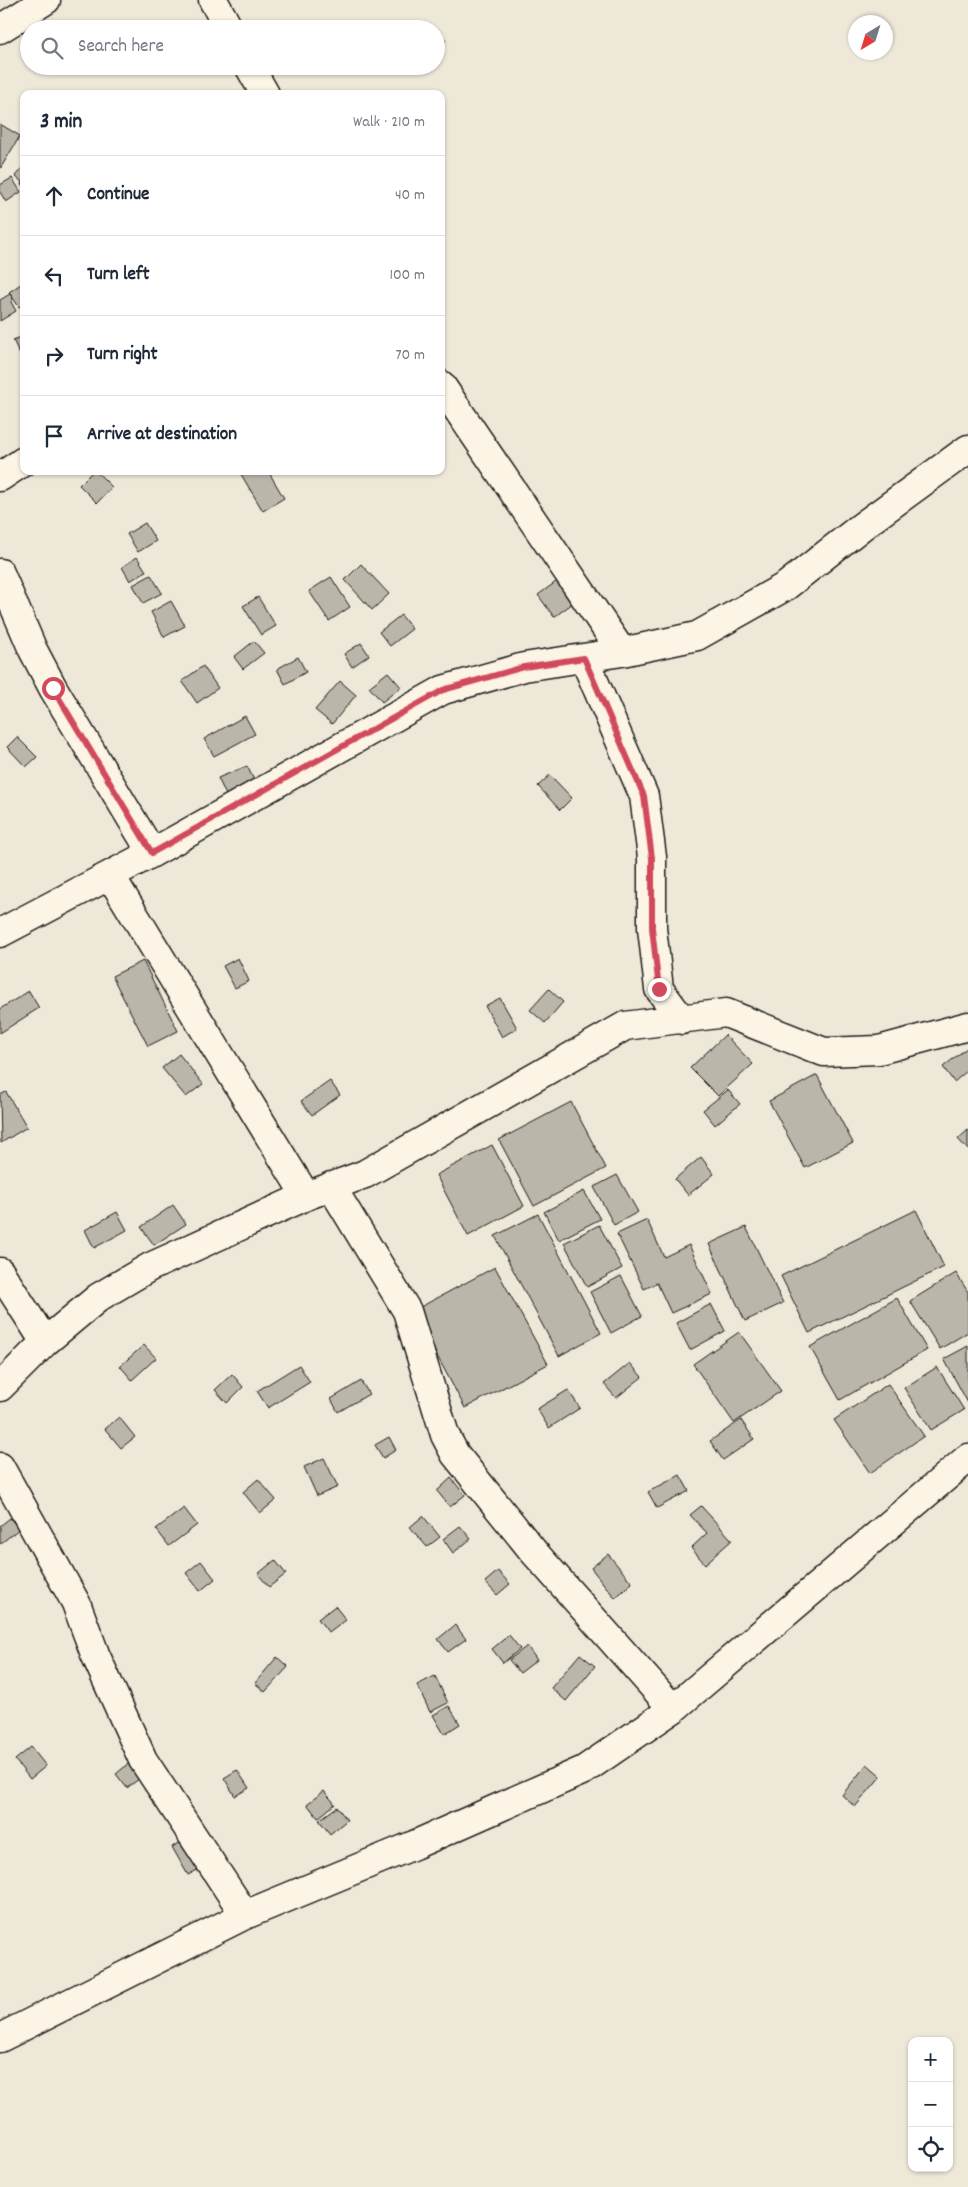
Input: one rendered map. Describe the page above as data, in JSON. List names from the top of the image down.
{
  "north": "bottom left",
  "page": {
    "search": "Search here",
    "heading": ["3 min", "Walk · 210 m"],
    "list": [
      ["Continue", "40 m"],
      ["Turn left", "100 m"],
      ["Turn right", "70 m"],
      "Arrive at destination"
    ],
    "map_buttons": ["+", "−"]
  }
}
